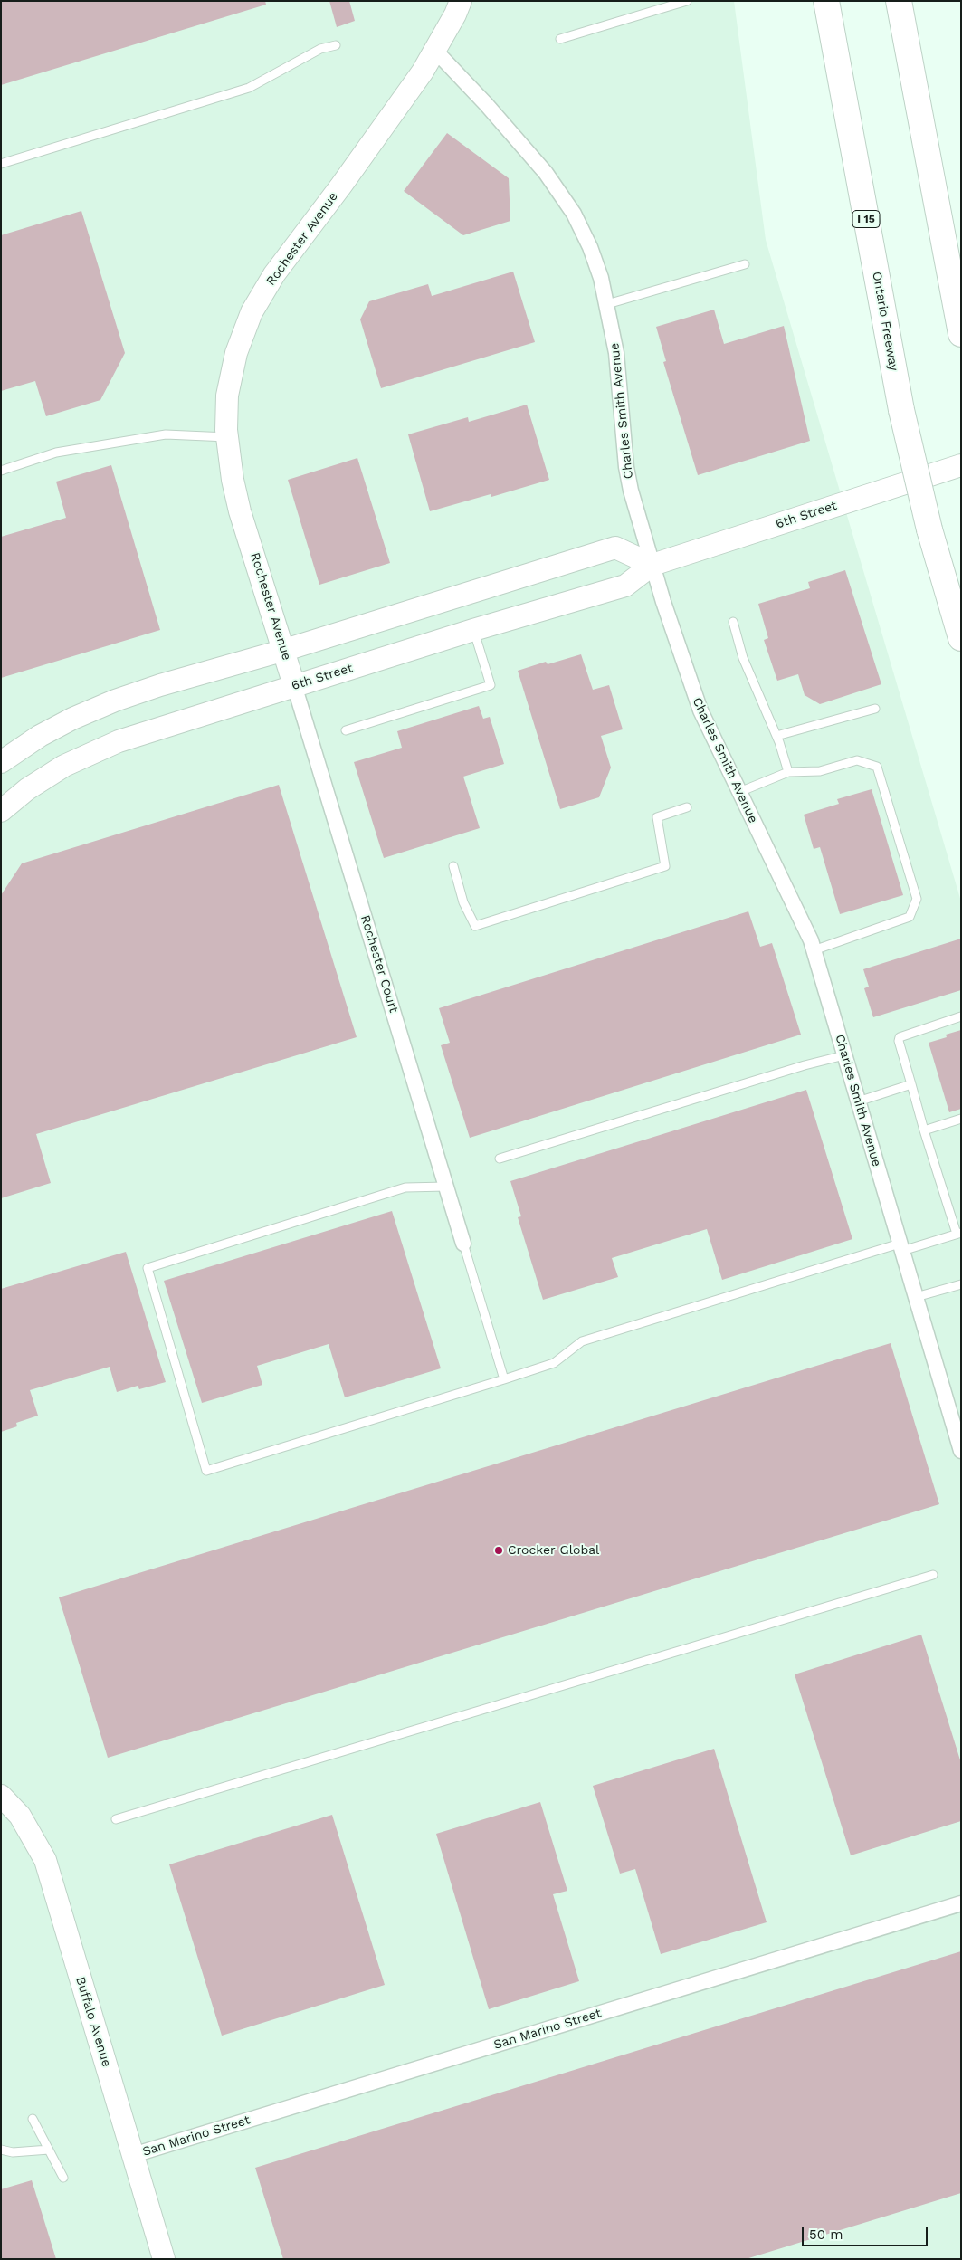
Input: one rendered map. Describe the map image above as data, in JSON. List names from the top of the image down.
{
  "streets": {
    "highway": ["I 15", "Ontario Freeway"],
    "street": [
      "Rochester Avenue",
      "Charles Smith Avenue",
      "6th Street",
      "Rochester Court",
      "Buffalo Avenue",
      "San Marino Street"
    ]
  },
  "crossings": [
    ["Rochester Avenue", "Charles Smith Avenue"],
    ["Rochester Avenue", "6th Street"],
    ["Rochester Avenue", "Rochester Court"],
    ["Charles Smith Avenue", "6th Street"],
    ["6th Street", "Rochester Court"],
    ["Buffalo Avenue", "San Marino Street"]
  ],
  "places": ["Crocker Global"],
  "scale_bar": "50 m"
}
